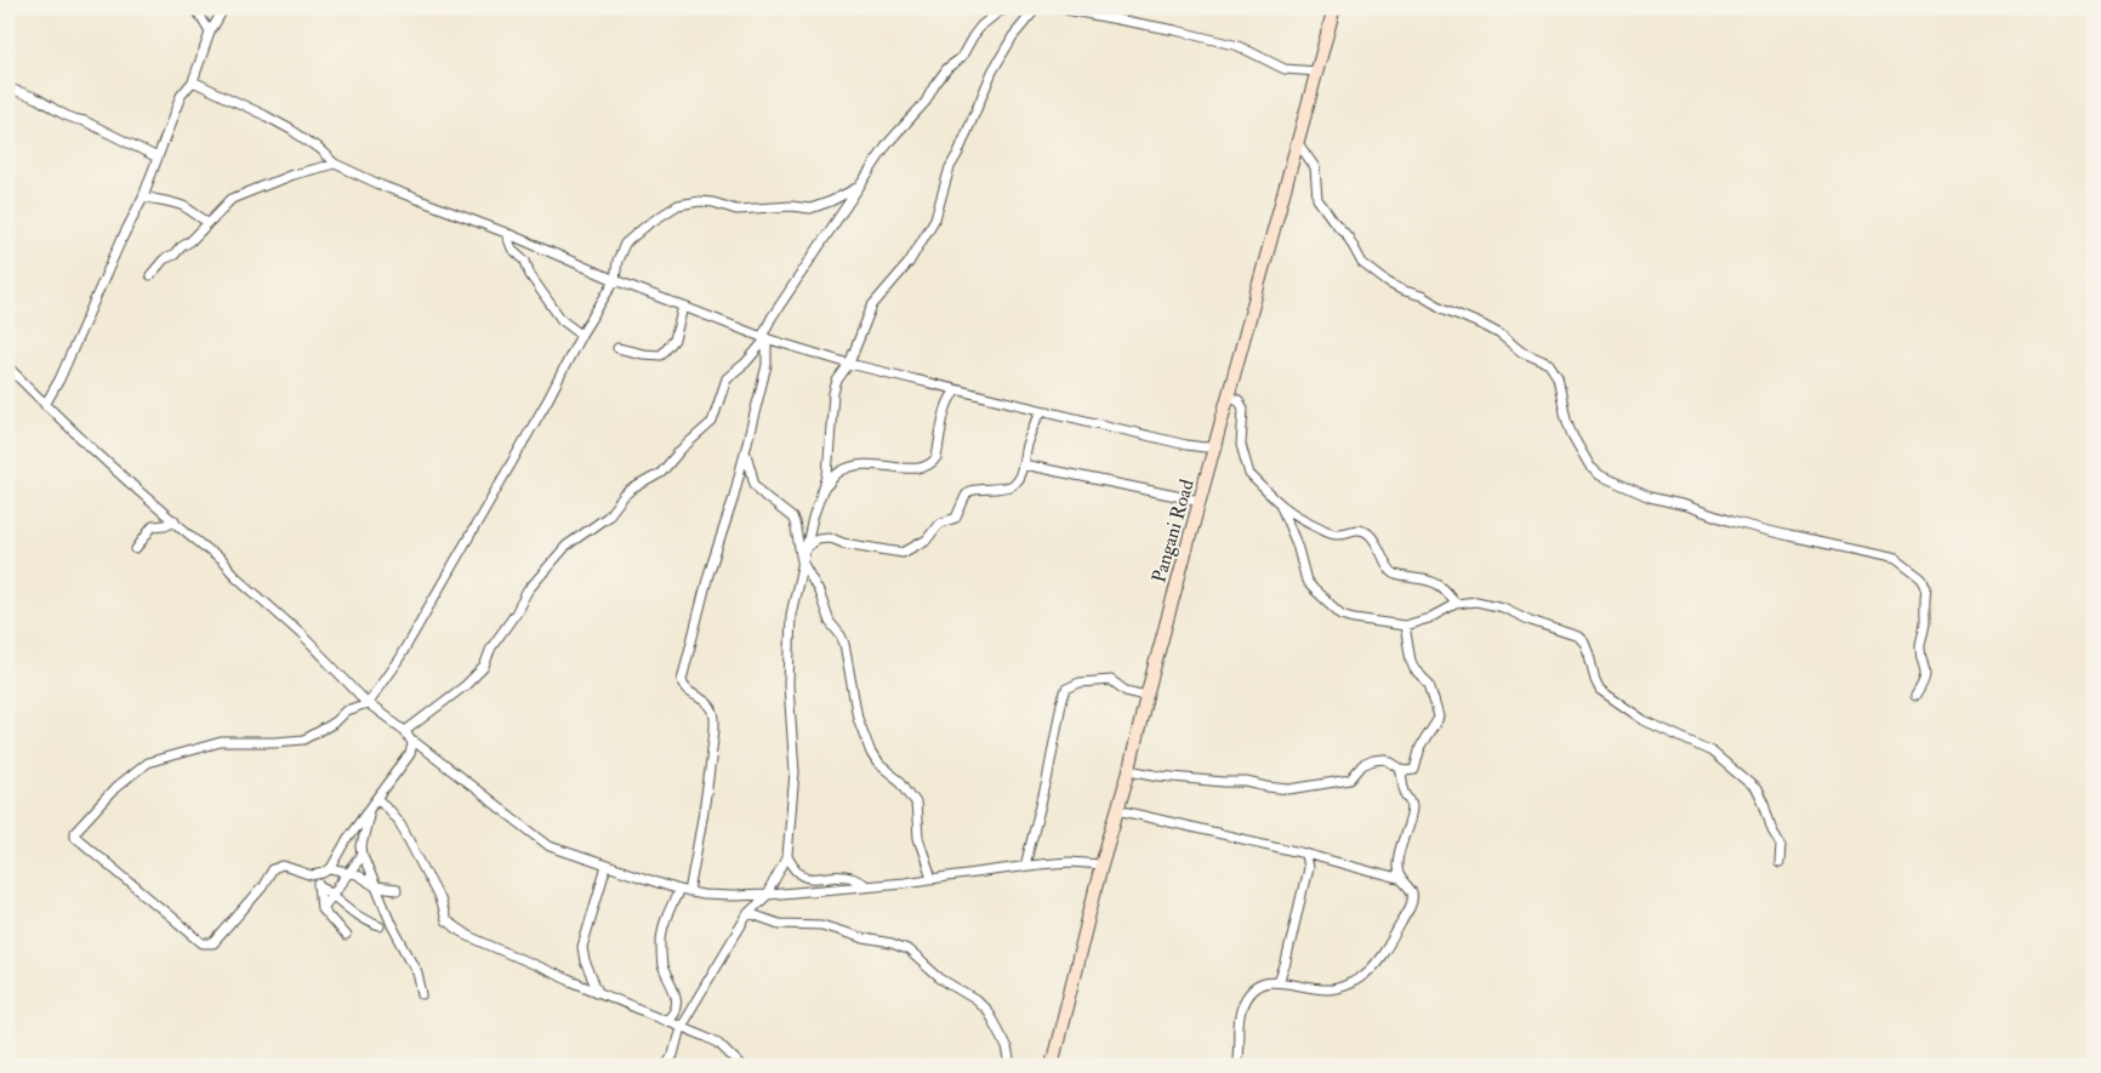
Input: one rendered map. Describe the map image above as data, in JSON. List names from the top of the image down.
{
  "streets": {
    "main road": ["Pangani Road"]
  }
}
